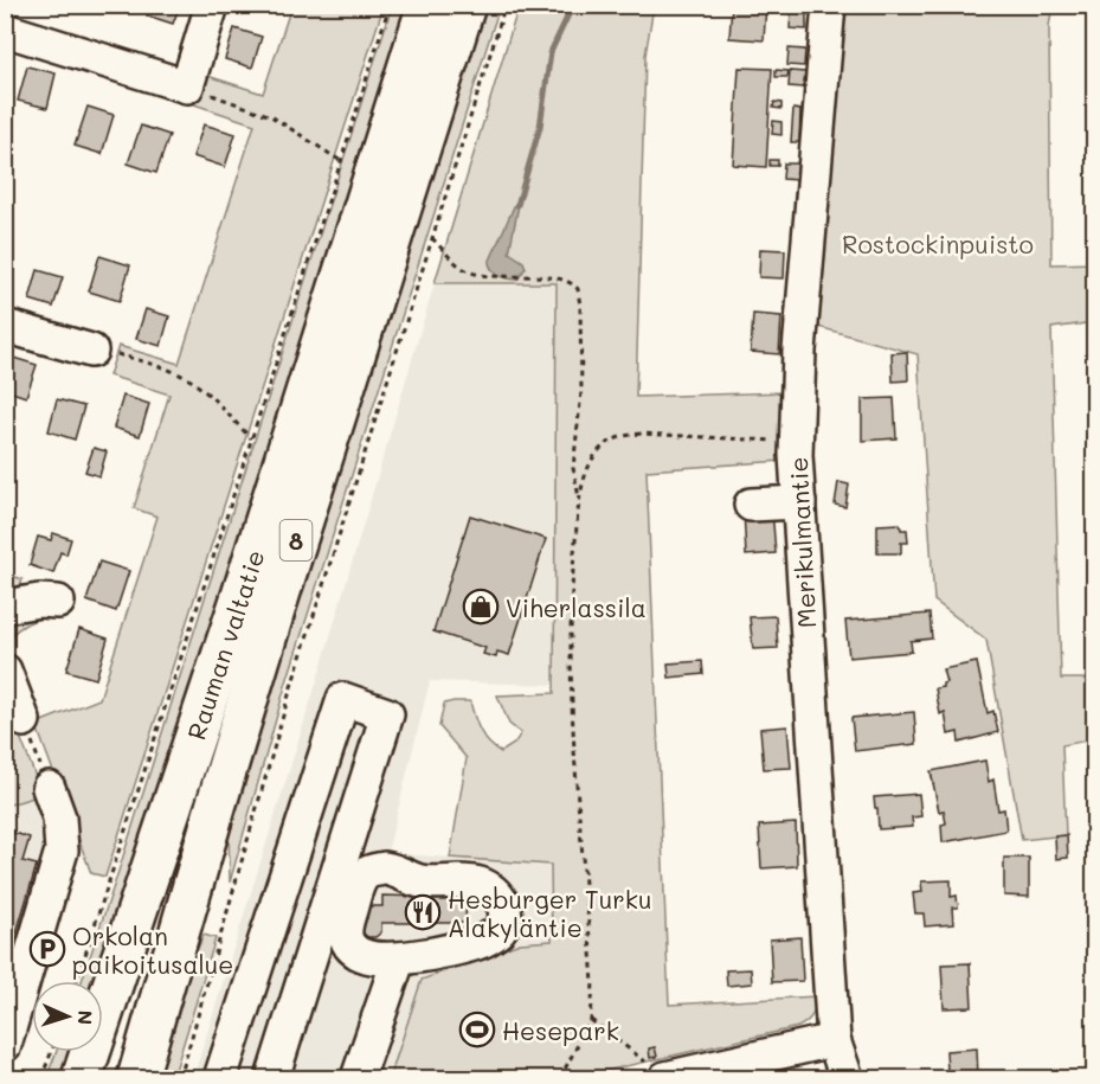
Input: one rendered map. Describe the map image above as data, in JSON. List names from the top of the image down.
{
  "streets": {
    "highway": ["8", "Rauman valtatie"],
    "street": ["Merikulmantie"]
  },
  "parks": ["Rostockinpuisto"],
  "places": {
    "shop": ["Viherlassila"],
    "restaurant": ["Hesburger Turku Alakyläntie"],
    "parking": ["Orkolan paikoitusalue"],
    "sports": ["Hesepark"]
  },
  "north": "right"
}
